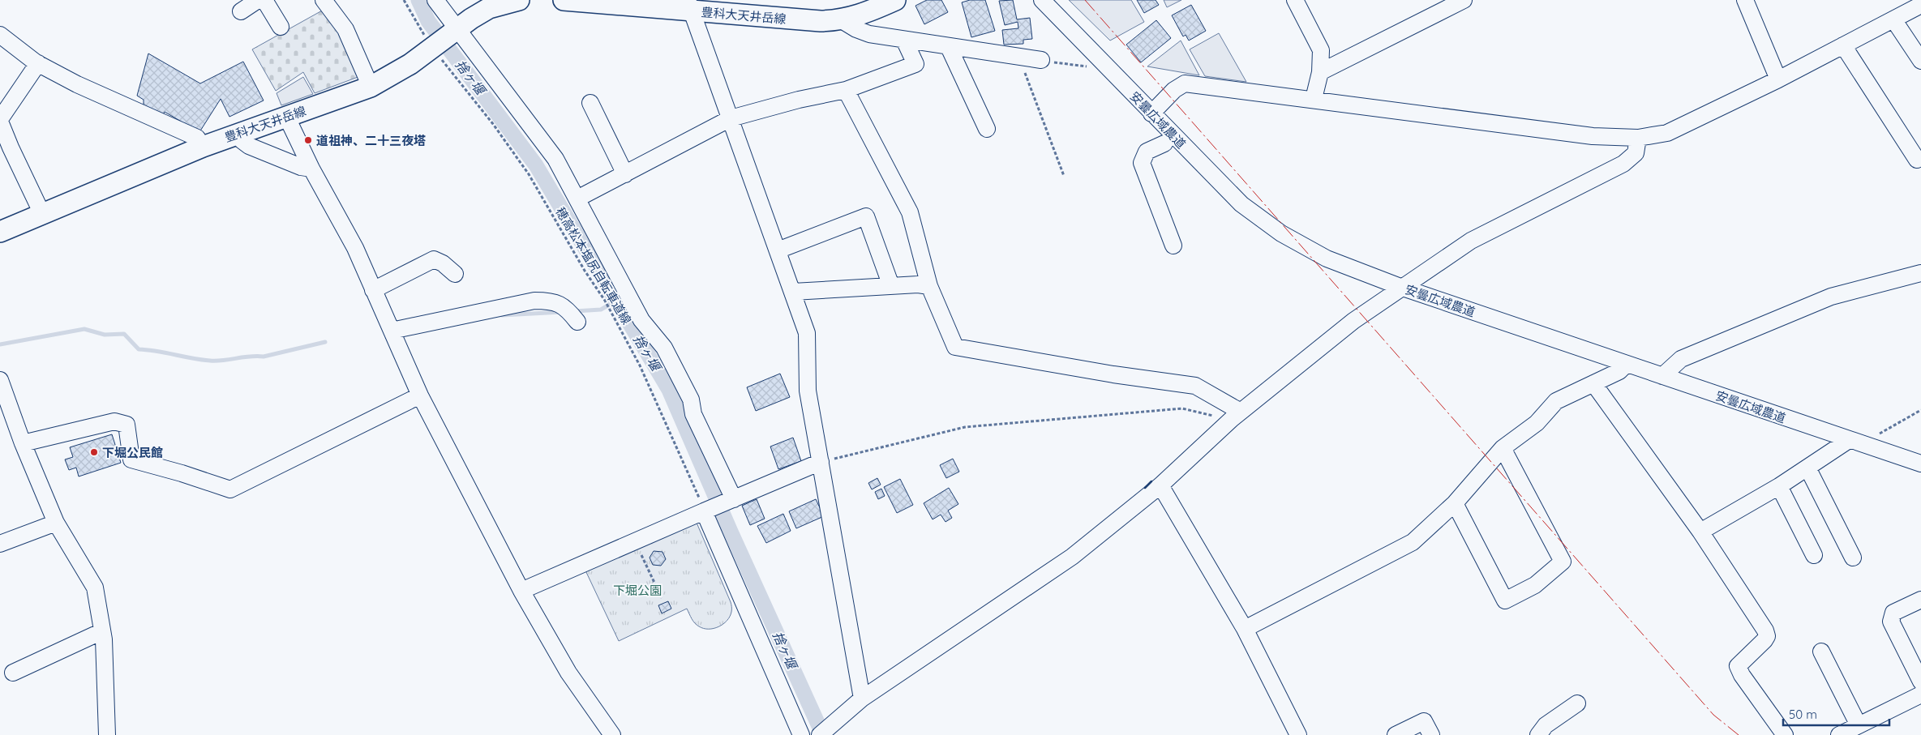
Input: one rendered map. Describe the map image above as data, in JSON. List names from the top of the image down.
{
  "streets": {
    "main road": ["豊科大天井岳線"],
    "street": ["安曇広域農道"],
    "path": ["穂高松本塩尻自転車道線"]
  },
  "crossings": [
    ["豊科大天井岳線", "穂高松本塩尻自転車道線"]
  ],
  "water": ["捨ヶ堰"],
  "parks": ["下堀公園"],
  "places": ["道祖神、二十三夜塔", "下堀公民館"],
  "scale_bar": "50 m"
}
